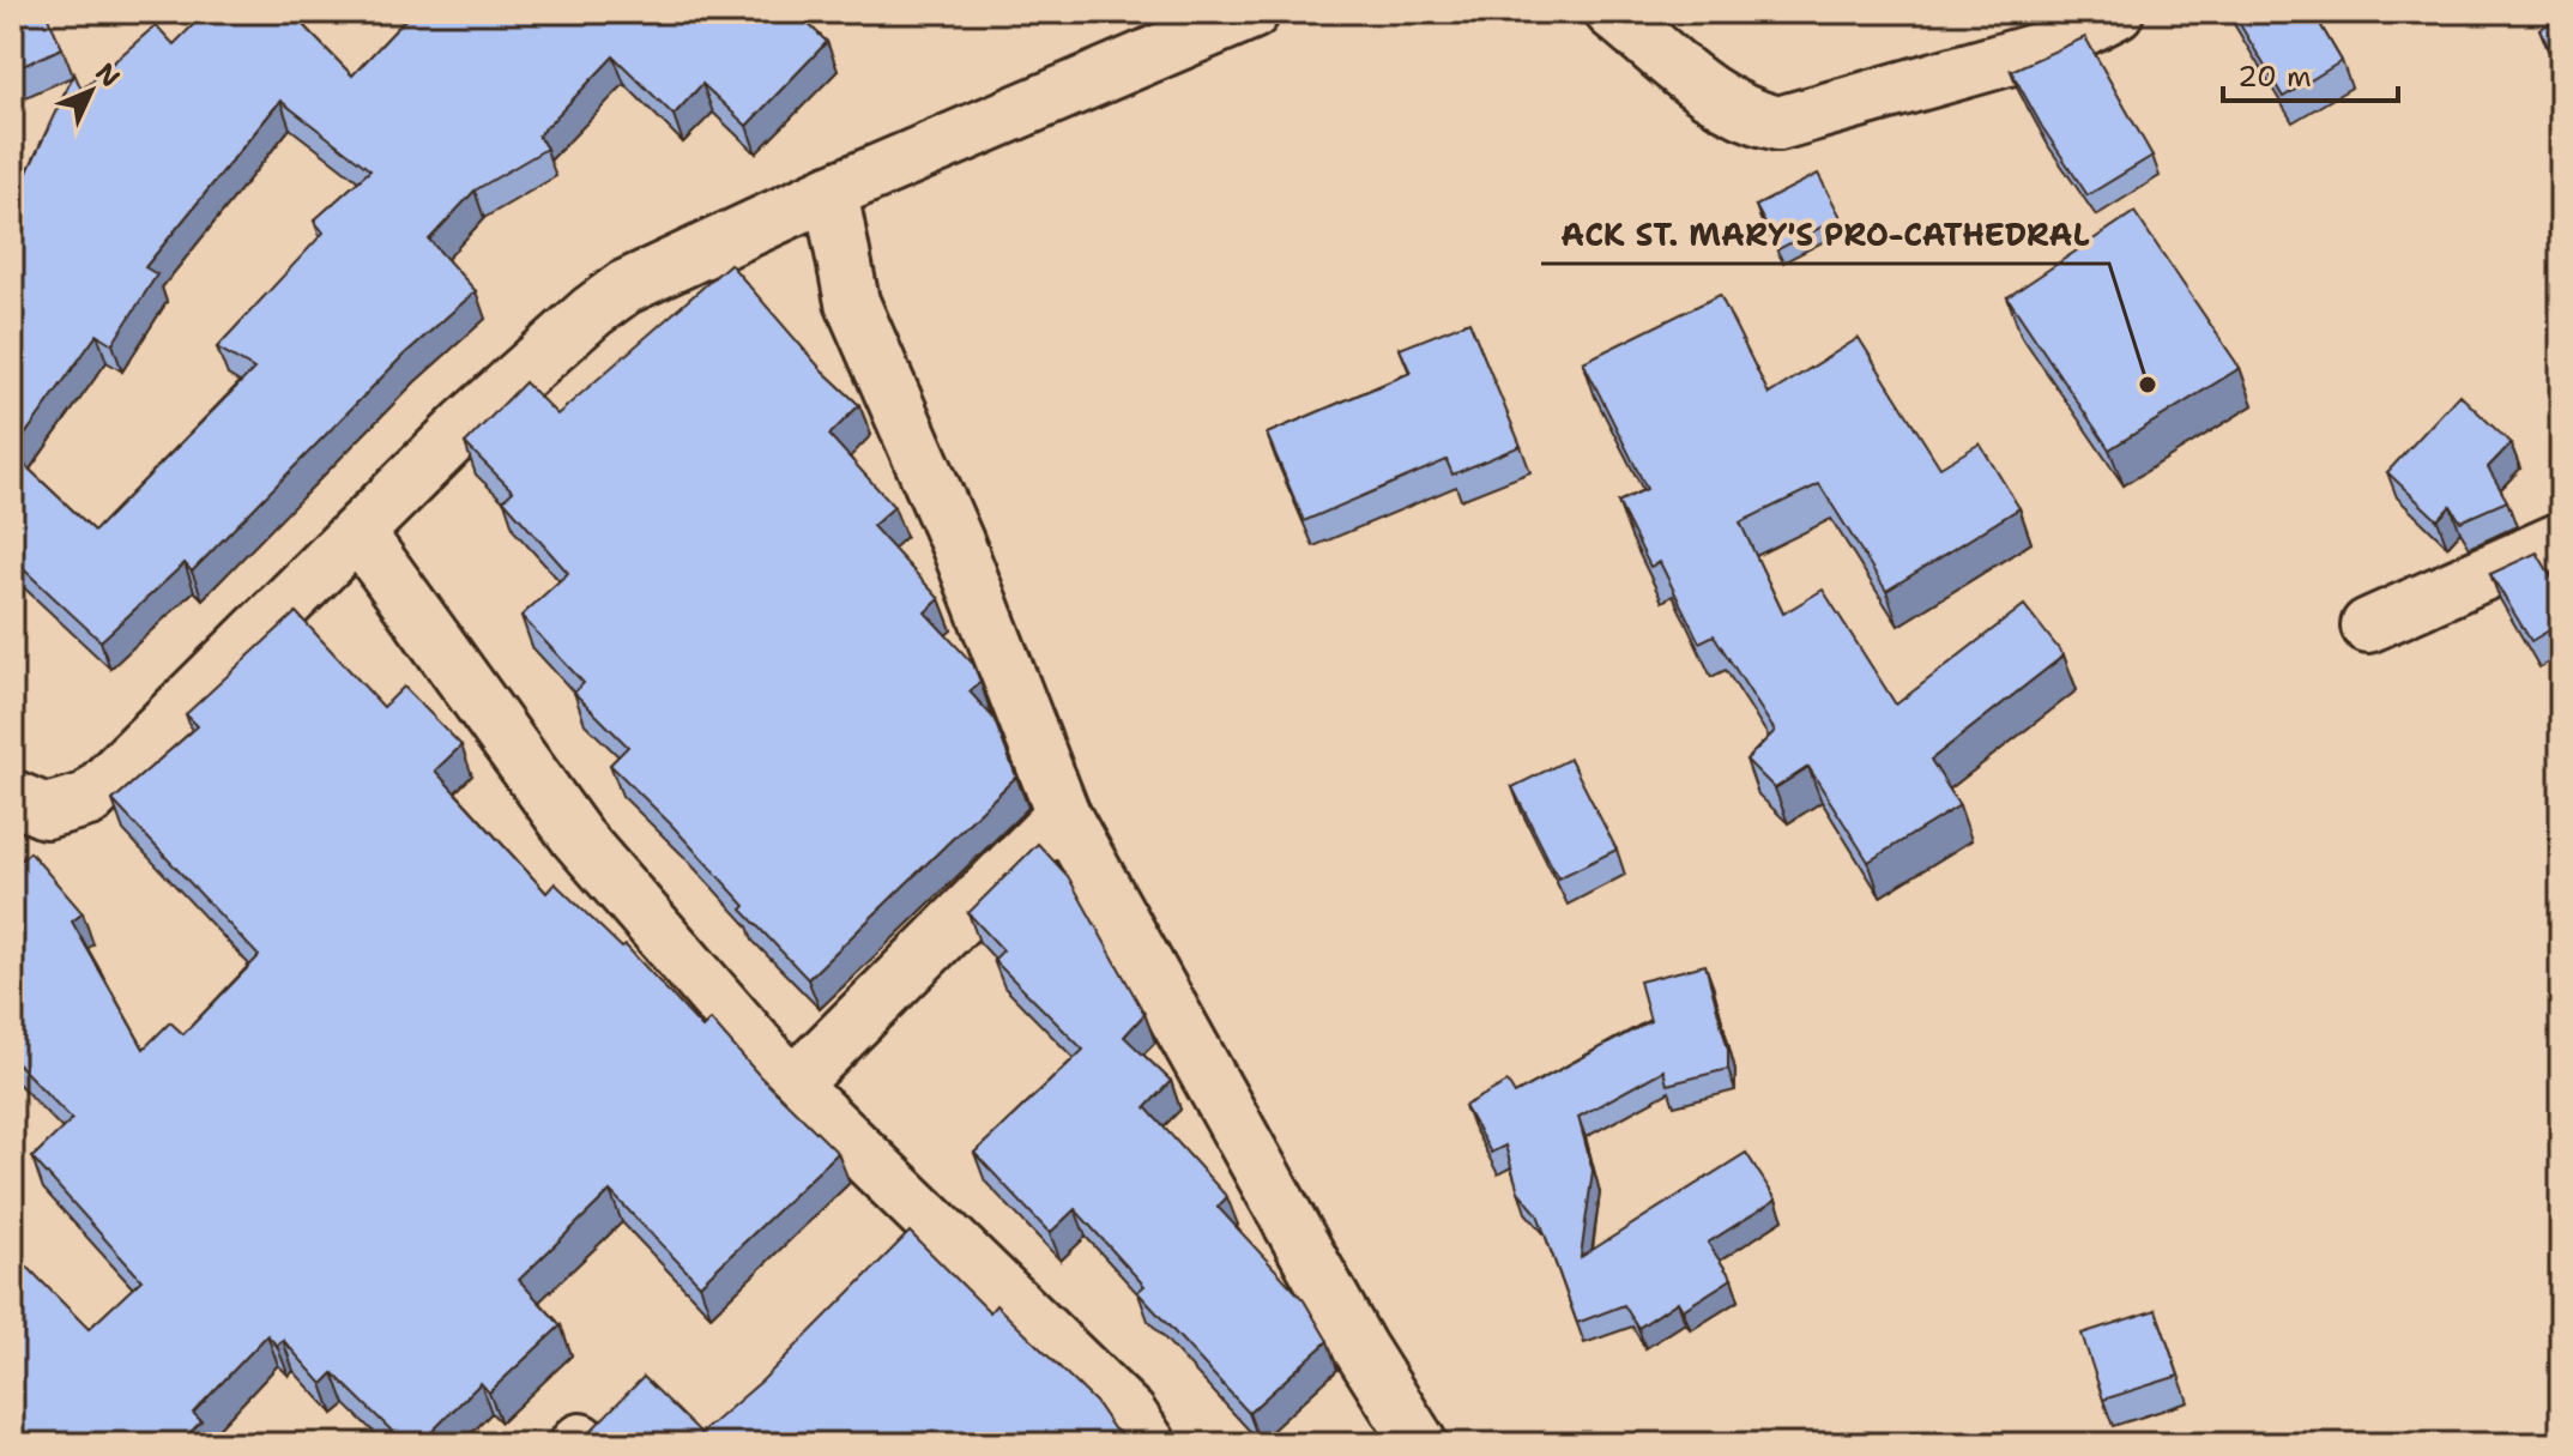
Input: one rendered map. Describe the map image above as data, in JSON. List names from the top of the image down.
{
  "places": ["ACK ST. MARY'S PRO-CATHEDRAL"],
  "scale_bar": "20 m",
  "north": "top right"
}
